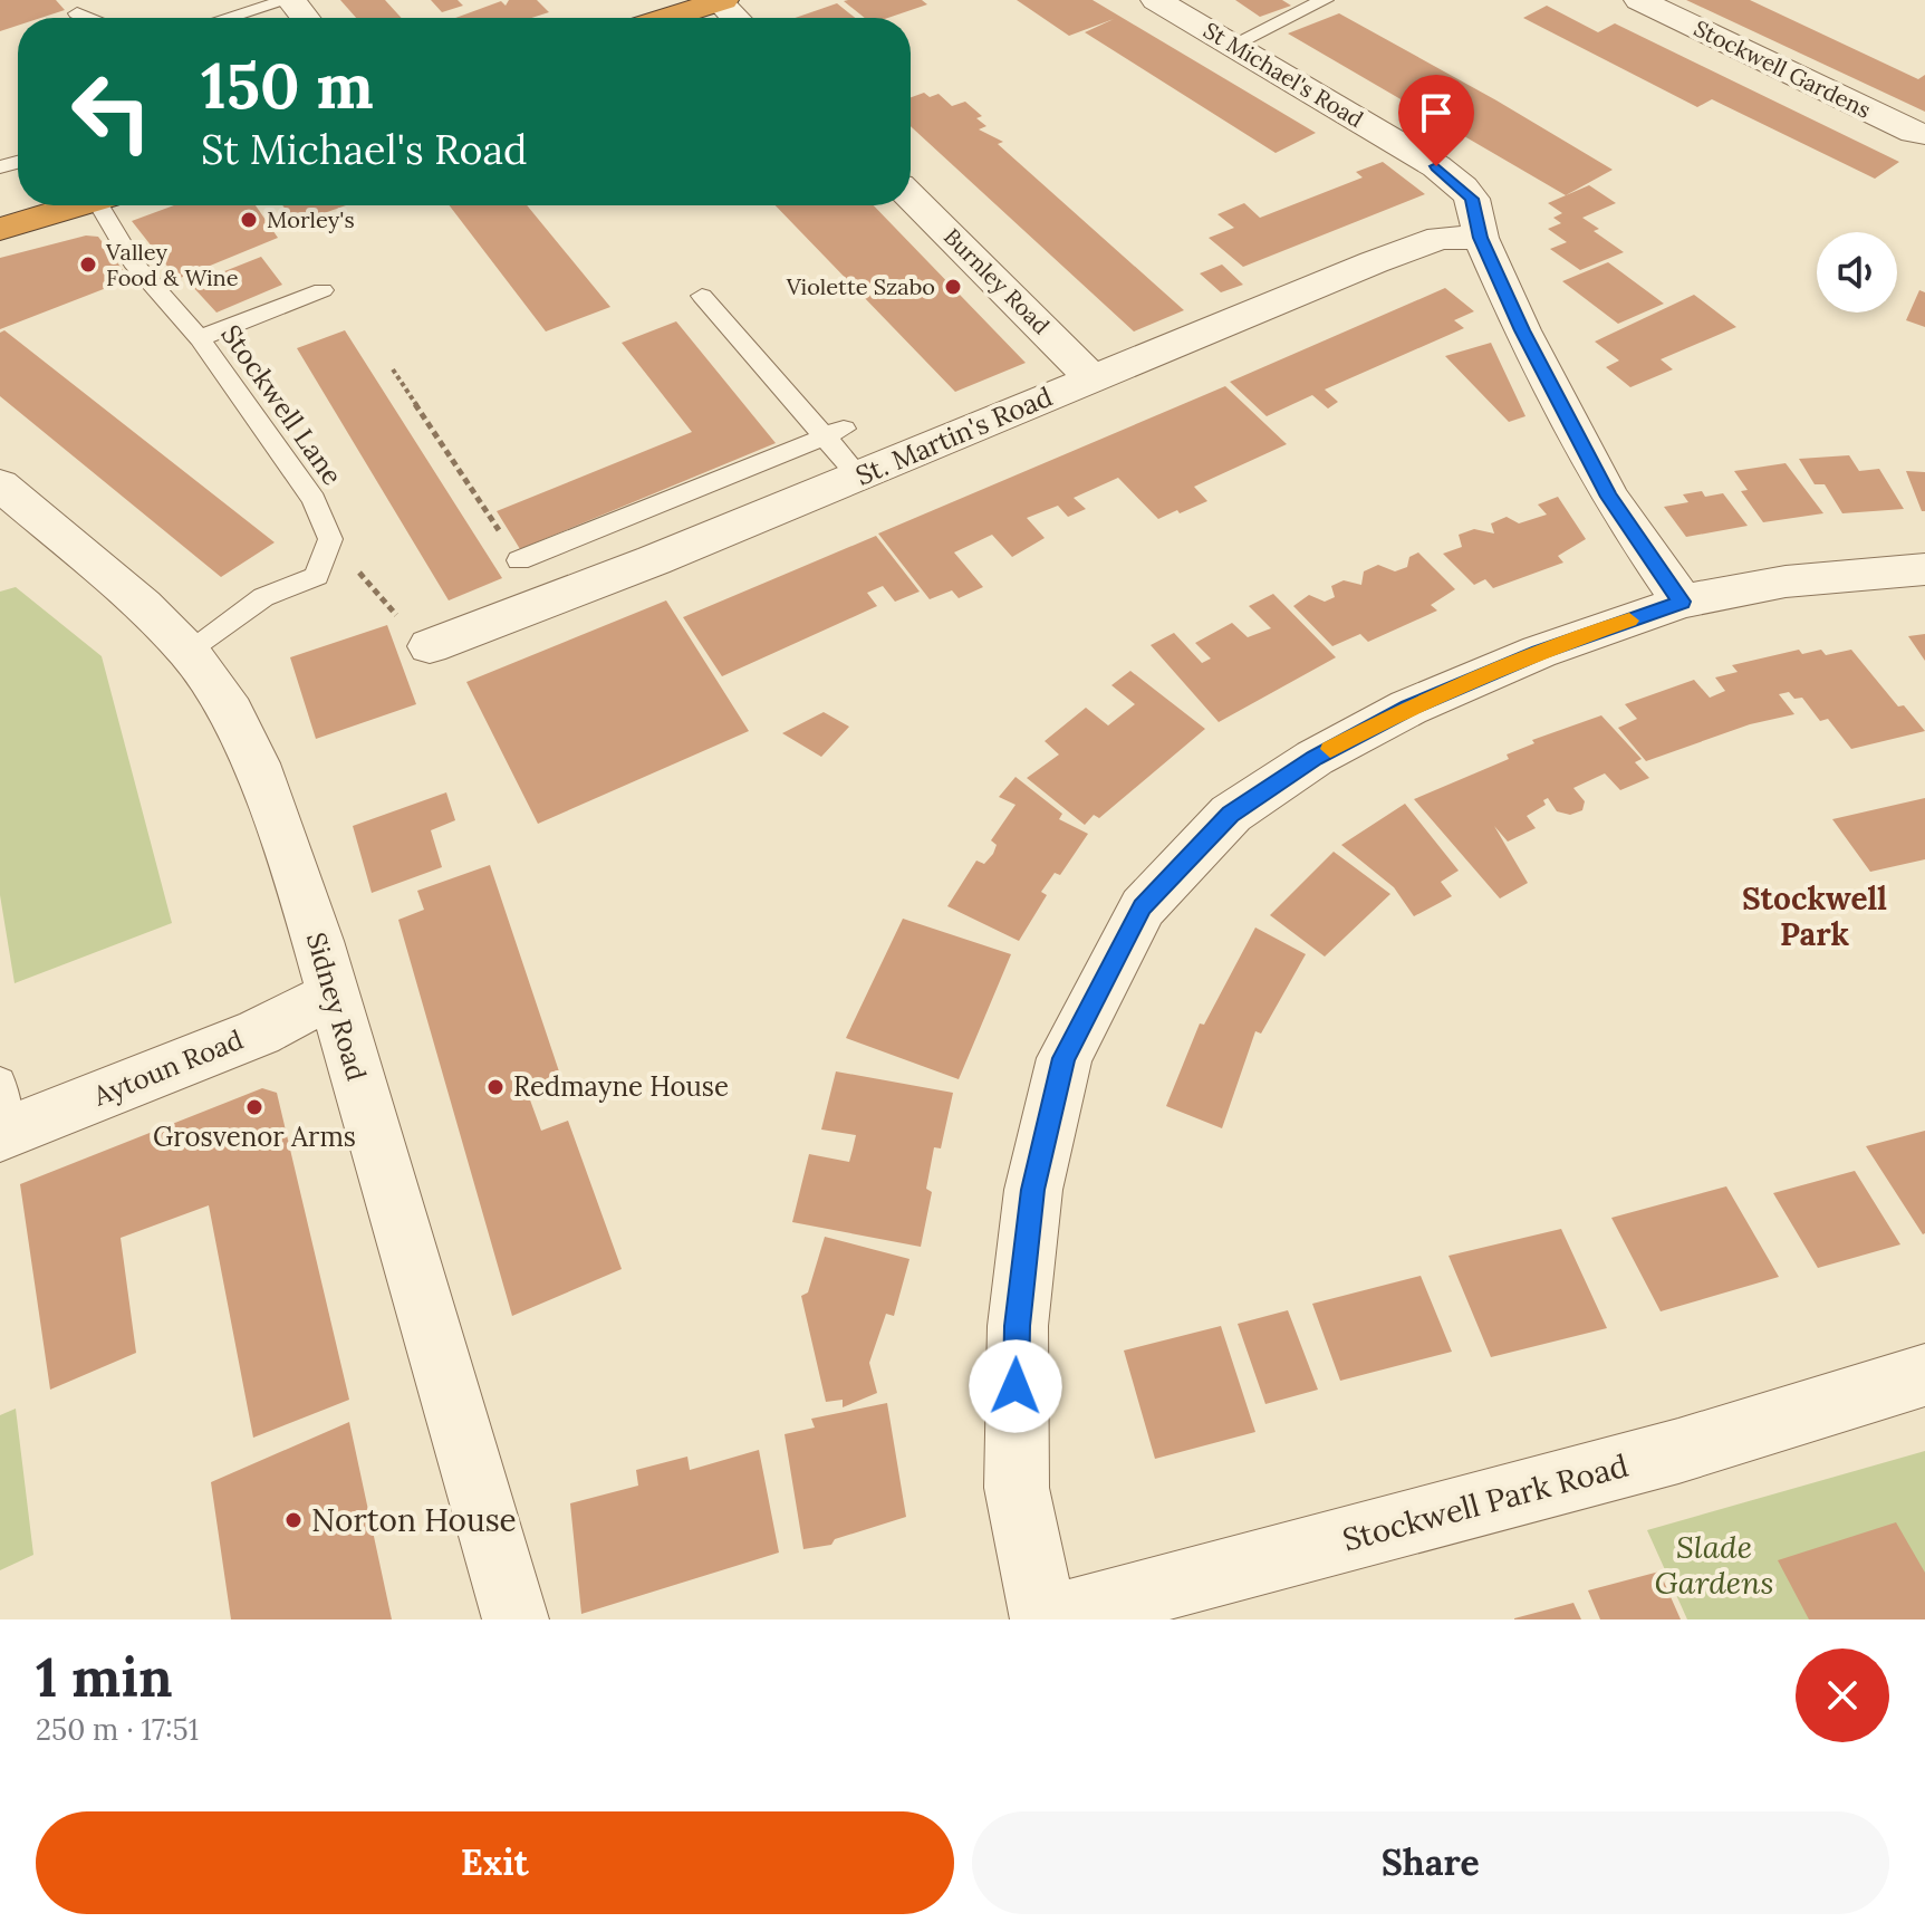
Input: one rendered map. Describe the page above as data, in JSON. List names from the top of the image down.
{
  "streets": {
    "street": [
      "Stockwell Gardens",
      "St Michael's Road",
      "Burnley Road",
      "St. Martin's Road",
      "Sidney Road",
      "Aytoun Road",
      "Stockwell Park Road"
    ],
    "lane": ["Stockwell Lane"]
  },
  "crossings": [
    ["St Michael's Road", "St. Martin's Road"],
    ["Burnley Road", "St. Martin's Road"],
    ["Sidney Road", "Aytoun Road"]
  ],
  "districts": ["Stockwell Park"],
  "parks": ["Slade Gardens"],
  "places": [
    "Morley's",
    "Valley Food & Wine",
    "Violette Szabo",
    "Redmayne House",
    "Grosvenor Arms",
    "Norton House"
  ],
  "page": {
    "turn": ["150 m", "St Michael's Road"],
    "heading": ["1 min", "250 m · 17:51"],
    "buttons": ["Exit", "Share"]
  }
}
